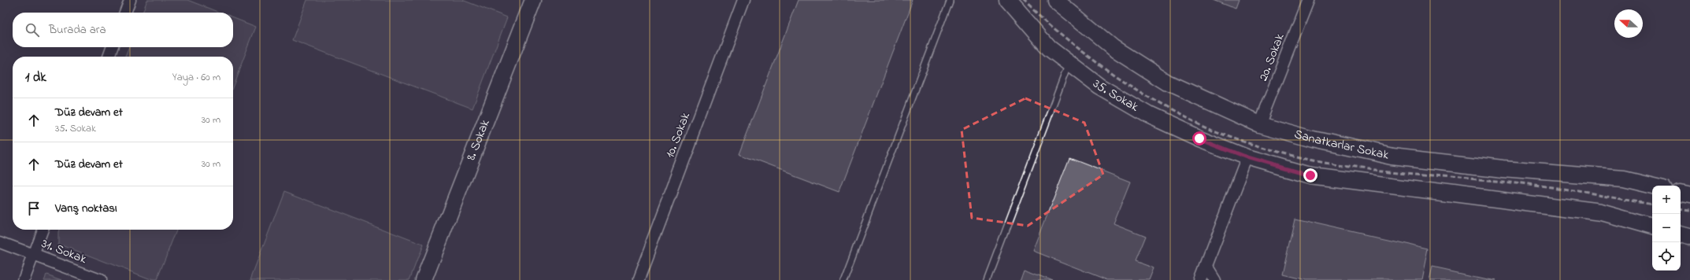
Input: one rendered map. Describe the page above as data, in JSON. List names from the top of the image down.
{
  "streets": {
    "street": [
      "20. Sokak",
      "35. Sokak",
      "10. Sokak",
      "8. Sokak",
      "Sanatkarlar Sokak",
      "31. Sokak"
    ]
  },
  "crossings": [
    ["20. Sokak", "Sanatkarlar Sokak"]
  ],
  "north": "left",
  "page": {
    "search": "Burada ara",
    "heading": ["1 dk", "Yaya · 60 m"],
    "list": [
      ["Düz devam et", "35. Sokak", "30 m"],
      ["Düz devam et", "30 m"],
      "Varış noktası"
    ],
    "map_buttons": ["+", "−"]
  }
}
